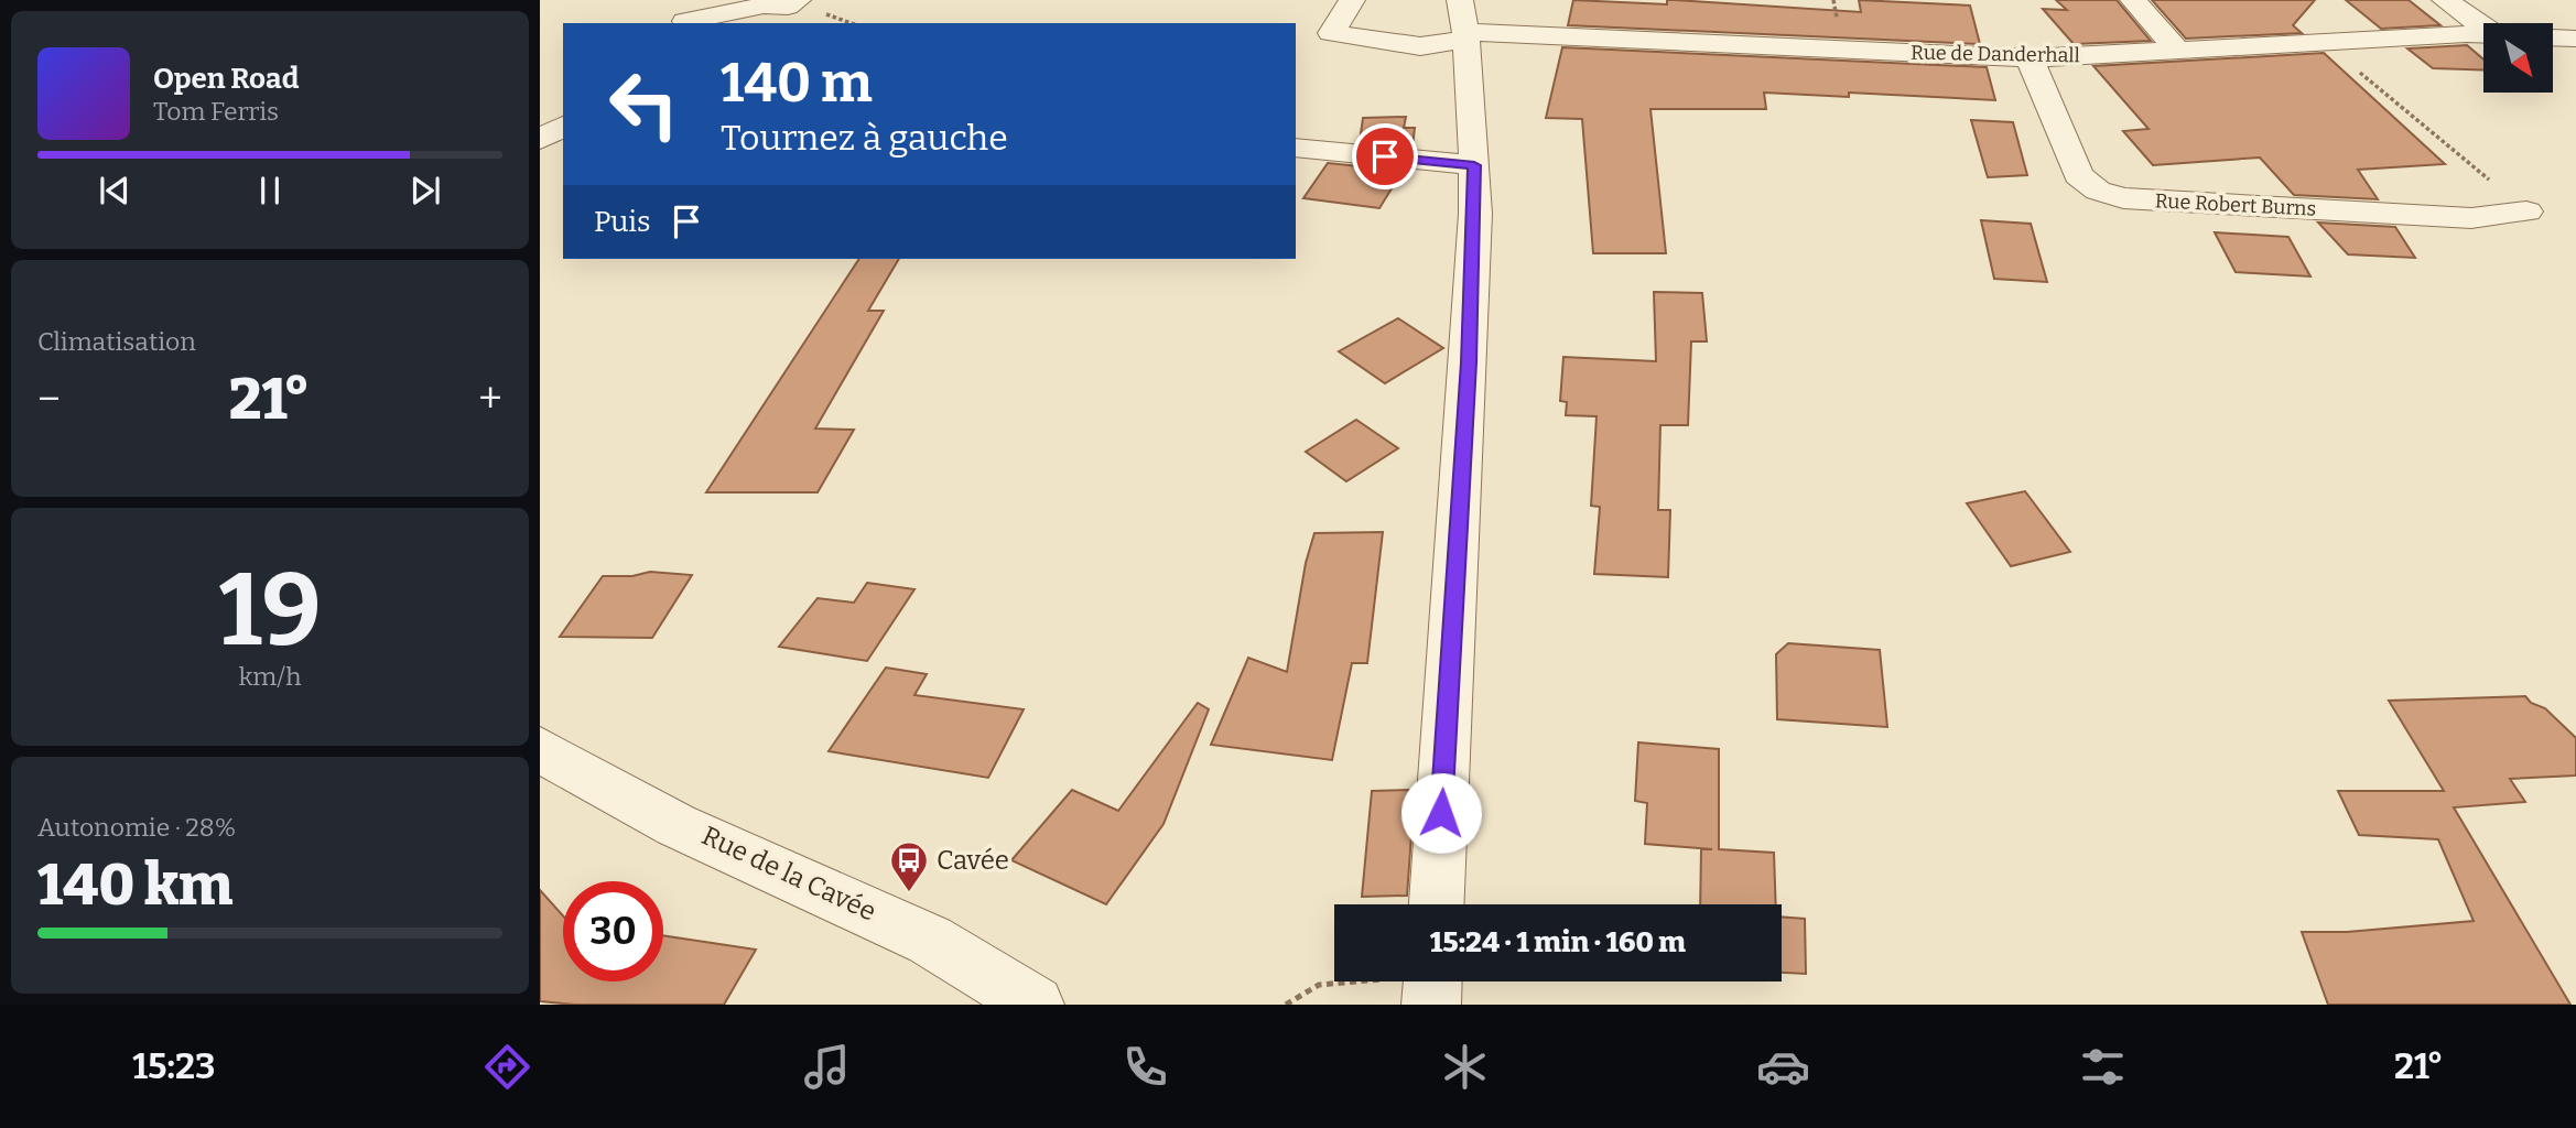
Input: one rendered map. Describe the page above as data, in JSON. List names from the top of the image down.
{
  "streets": {
    "street": ["Rue de Danderhall", "Rue Robert Burns", "Rue de la Cavée"]
  },
  "crossings": [
    ["Rue de Danderhall", "Rue Robert Burns"]
  ],
  "places": {
    "bus stop": ["Cavée"]
  },
  "north": "bottom right",
  "page": {
    "turn": ["140 m", "Tournez à gauche"],
    "song": ["Open Road", "Tom Ferris"],
    "then": "Puis",
    "tile": [
      "Climatisation",
      ["19", "km/h"],
      ["Autonomie · 28%", "140 km"]
    ],
    "heat": ["−", "21°", "+"],
    "limit": "30",
    "trip": "15:24 · 1 min · 160 m",
    "tabs": ["15:23", "21°"]
  }
}
